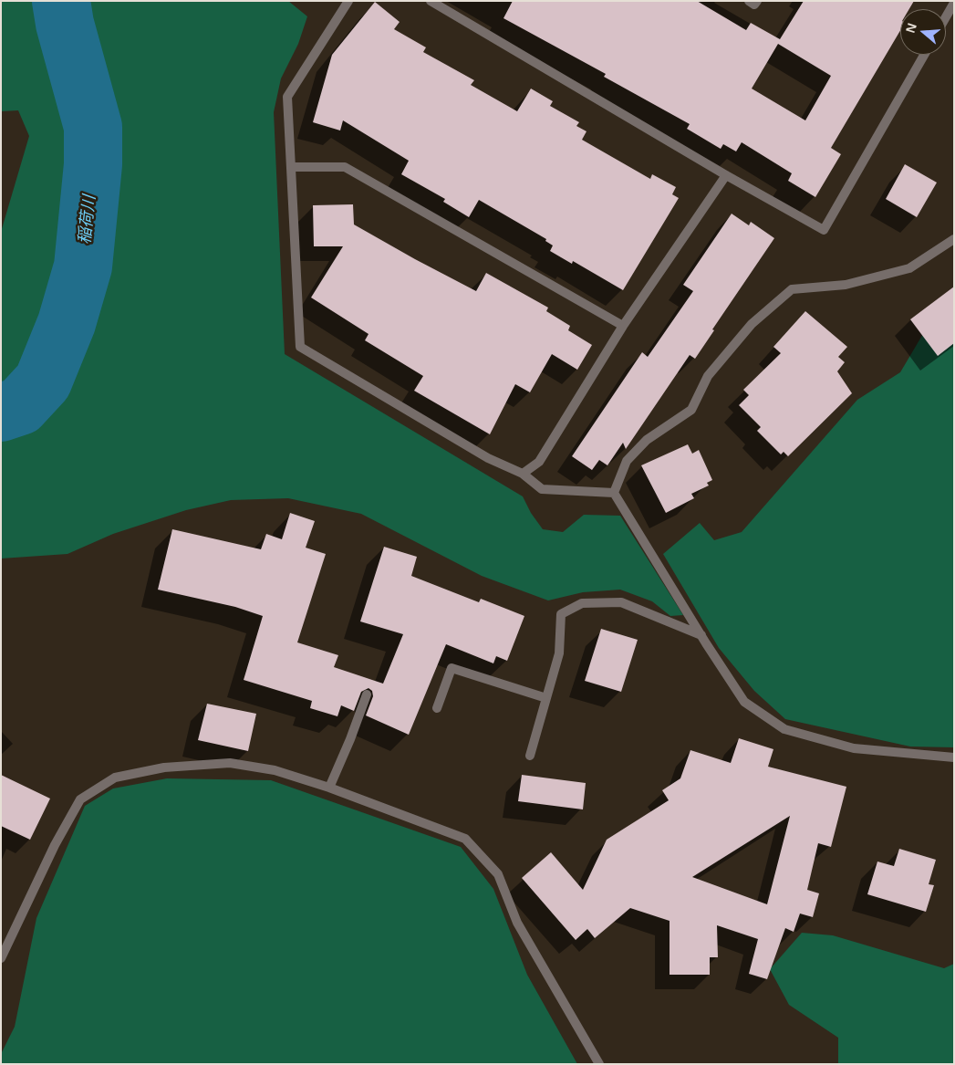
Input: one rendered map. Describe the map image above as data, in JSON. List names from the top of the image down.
{
  "water": ["稲荷川"],
  "north": "left"
}
